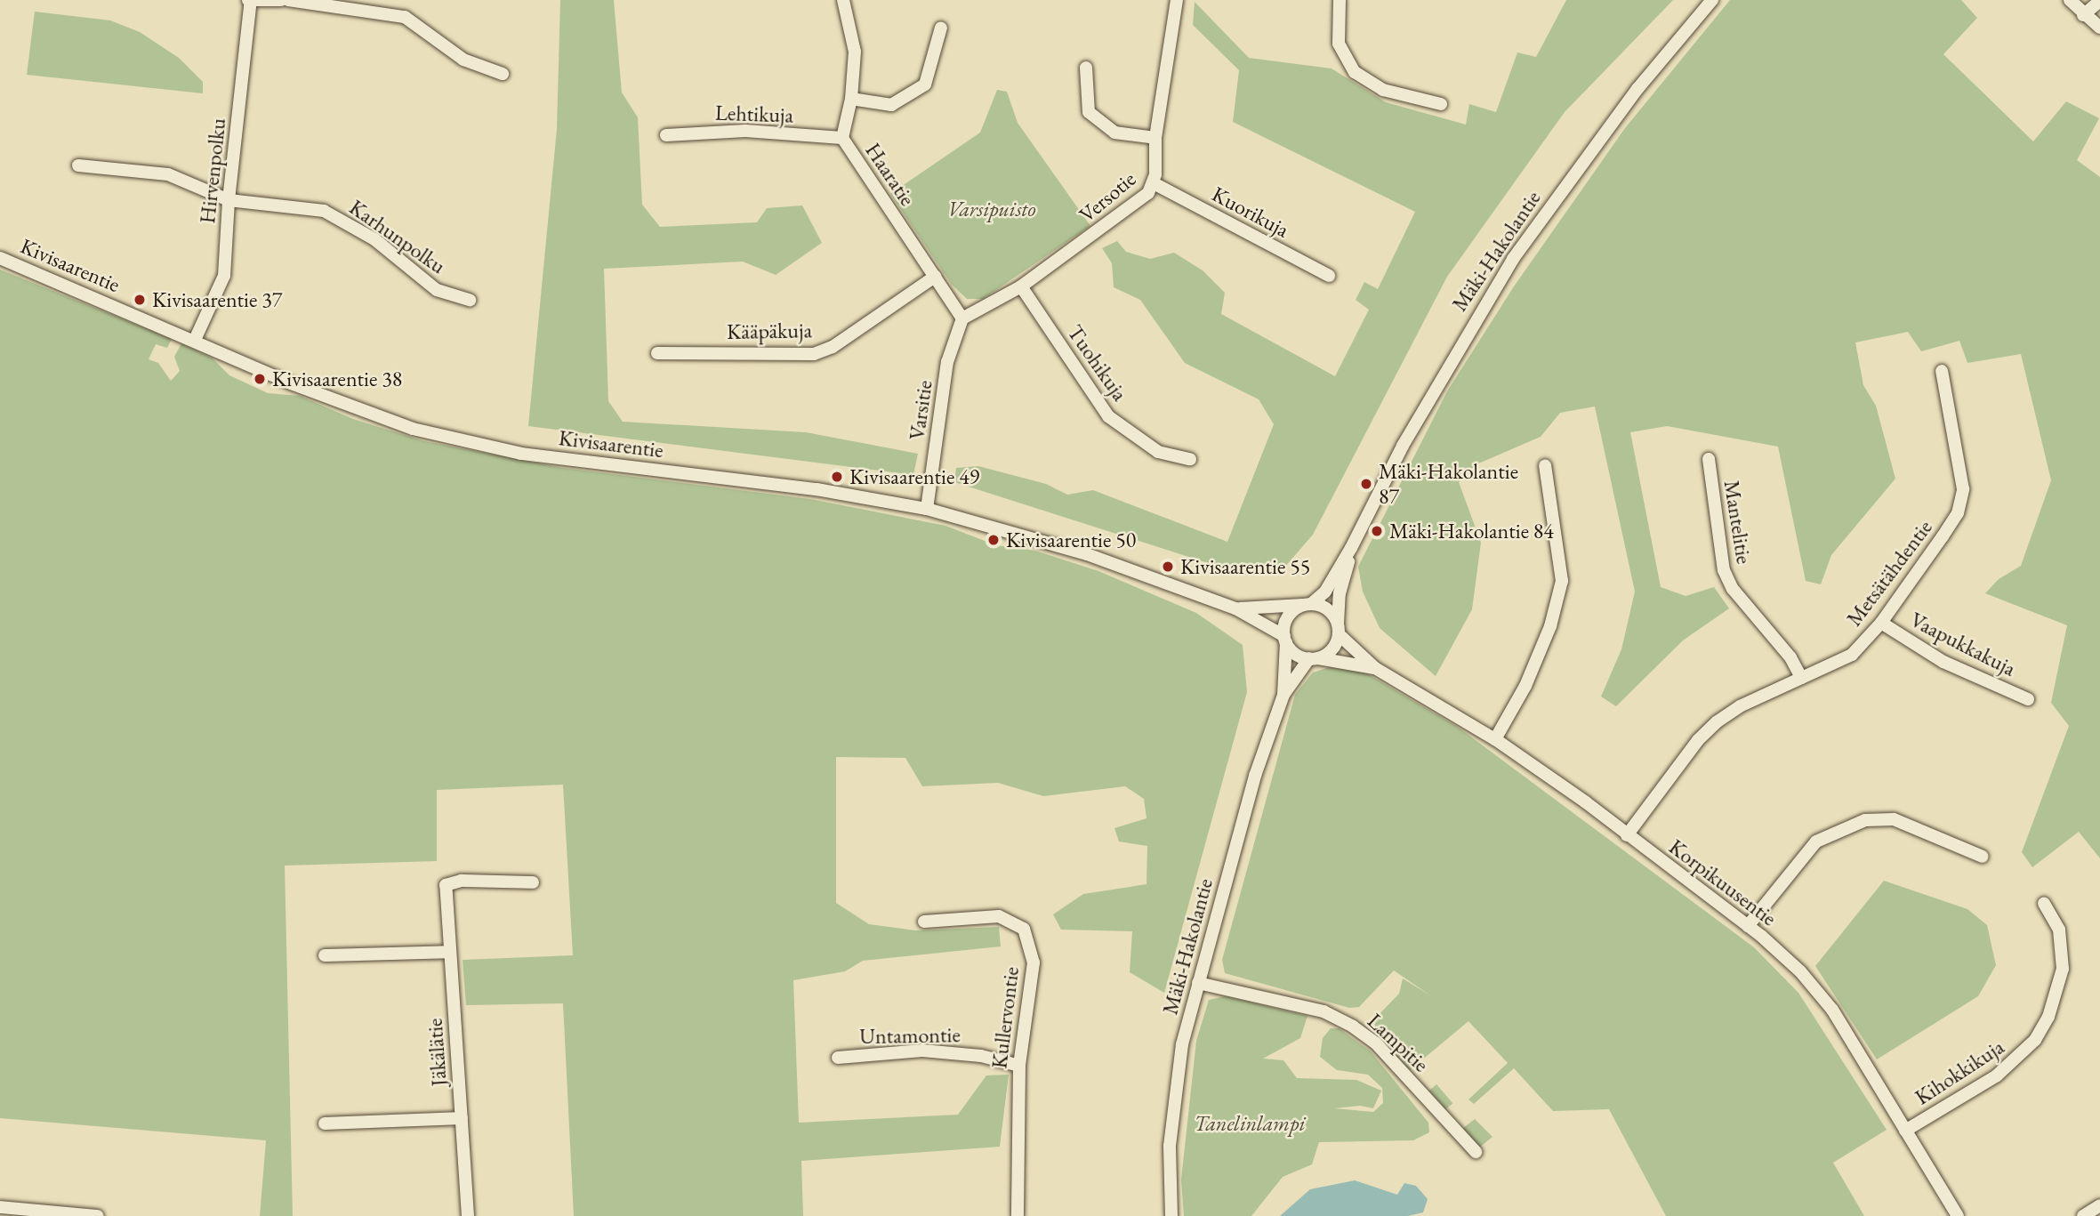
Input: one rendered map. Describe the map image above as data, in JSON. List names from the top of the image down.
{
  "streets": {
    "street": [
      "Lehtikuja",
      "Hirvenpolku",
      "Haaratie",
      "Versotie",
      "Kuorikuja",
      "Karhunpolku",
      "Mäki-Hakolantie",
      "Kivisaarentie",
      "Kääpäkuja",
      "Tuohikuja",
      "Varsitie",
      "Mantelitie",
      "Metsätähdentie",
      "Vaapukkakuja",
      "Korpikuusentie",
      "Kullervontie",
      "Untamontie",
      "Lampitie",
      "Jäkälätie",
      "Kihokkikuja"
    ]
  },
  "crossings": [
    ["Lehtikuja", "Haaratie"],
    ["Hirvenpolku", "Karhunpolku"],
    ["Hirvenpolku", "Kivisaarentie"],
    ["Haaratie", "Versotie"],
    ["Haaratie", "Kääpäkuja"],
    ["Haaratie", "Varsitie"],
    ["Versotie", "Kuorikuja"],
    ["Versotie", "Tuohikuja"],
    ["Versotie", "Varsitie"],
    ["Mäki-Hakolantie", "Kivisaarentie"],
    ["Mäki-Hakolantie", "Korpikuusentie"],
    ["Mäki-Hakolantie", "Lampitie"],
    ["Kivisaarentie", "Varsitie"],
    ["Kivisaarentie", "Korpikuusentie"],
    ["Mantelitie", "Metsätähdentie"],
    ["Metsätähdentie", "Vaapukkakuja"],
    ["Metsätähdentie", "Korpikuusentie"],
    ["Korpikuusentie", "Kihokkikuja"],
    ["Kullervontie", "Untamontie"]
  ],
  "parks": ["Varsipuisto", "Tanelinlampi"],
  "places": [
    "Kivisaarentie 37",
    "Kivisaarentie 38",
    "Kivisaarentie 49",
    "Mäki-Hakolantie 87",
    "Mäki-Hakolantie 84",
    "Kivisaarentie 50",
    "Kivisaarentie 55"
  ]
}
